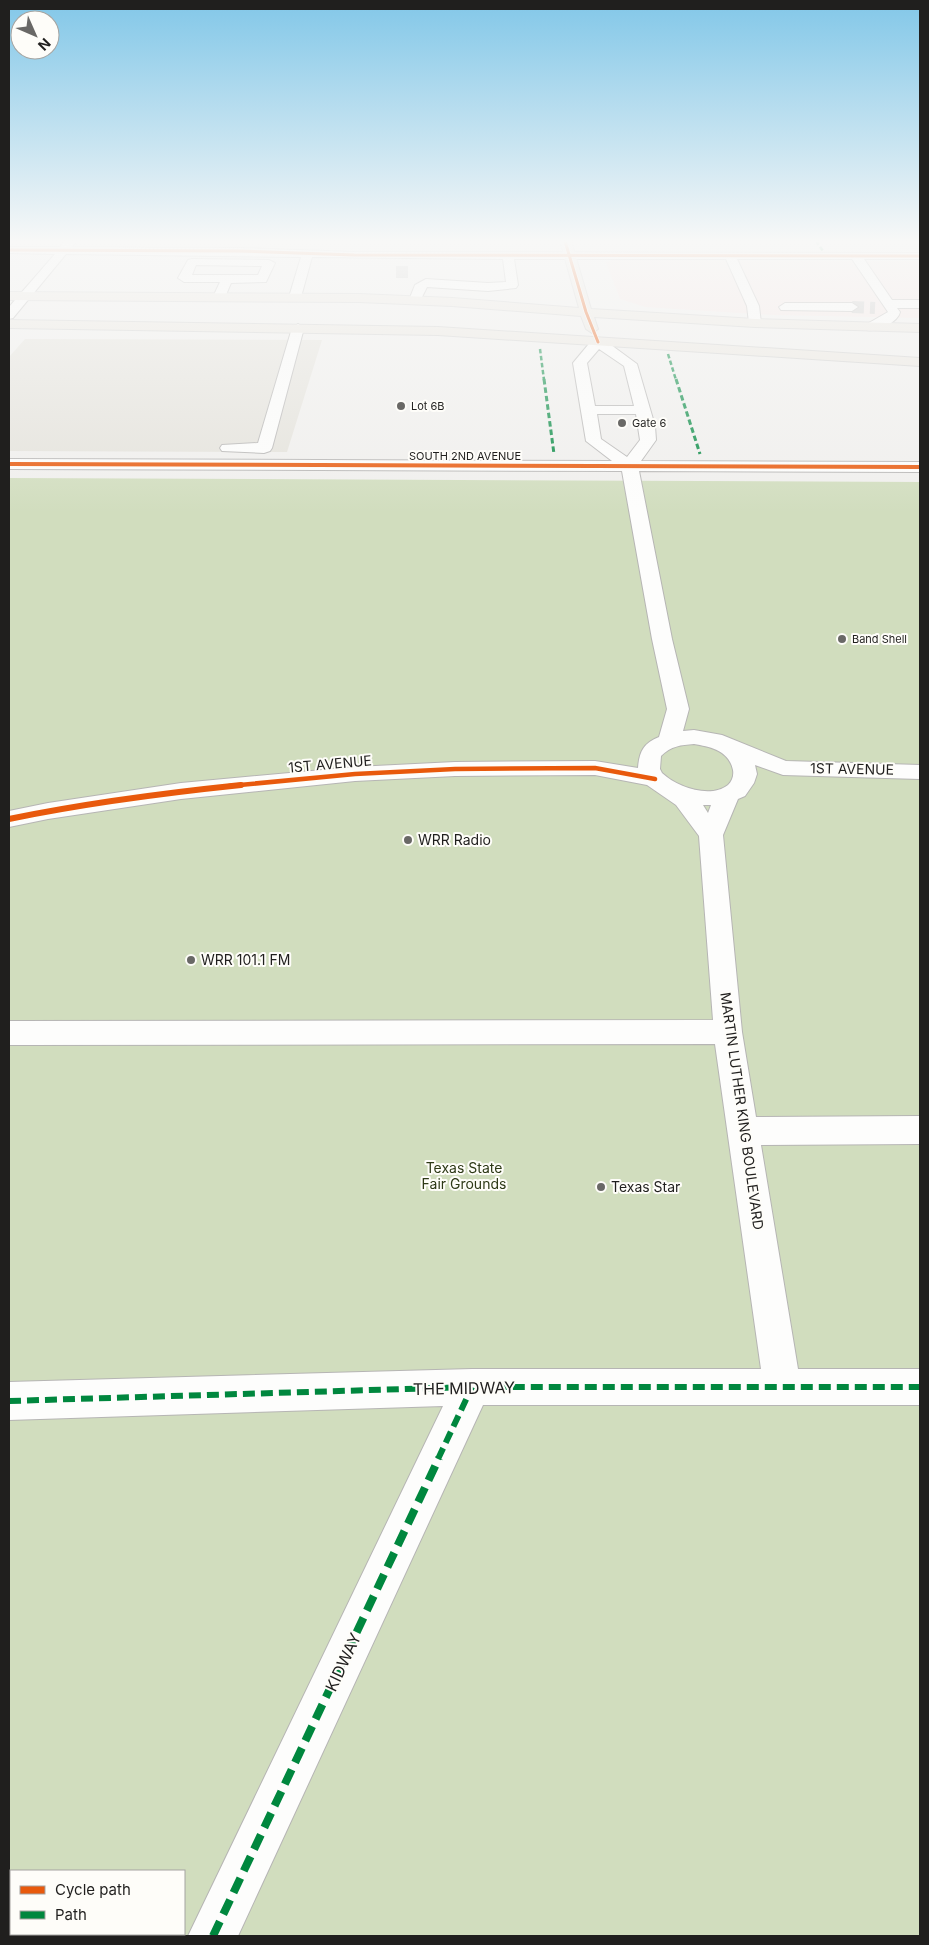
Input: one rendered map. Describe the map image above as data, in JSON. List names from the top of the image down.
{
  "streets": {
    "street": [
      "SOUTH 2ND AVENUE",
      "1ST AVENUE",
      "MARTIN LUTHER KING BOULEVARD",
      "THE MIDWAY",
      "KIDWAY"
    ]
  },
  "crossings": [
    ["1ST AVENUE", "MARTIN LUTHER KING BOULEVARD"],
    ["MARTIN LUTHER KING BOULEVARD", "THE MIDWAY"],
    ["THE MIDWAY", "KIDWAY"]
  ],
  "parks": ["Texas State Fair Grounds"],
  "places": [
    "Lot 6B",
    "Gate 6",
    "Band Shell",
    "WRR Radio",
    "WRR 101.1 FM",
    "Texas Star"
  ],
  "legend": ["Cycle path", "Path"],
  "north": "bottom right"
}
